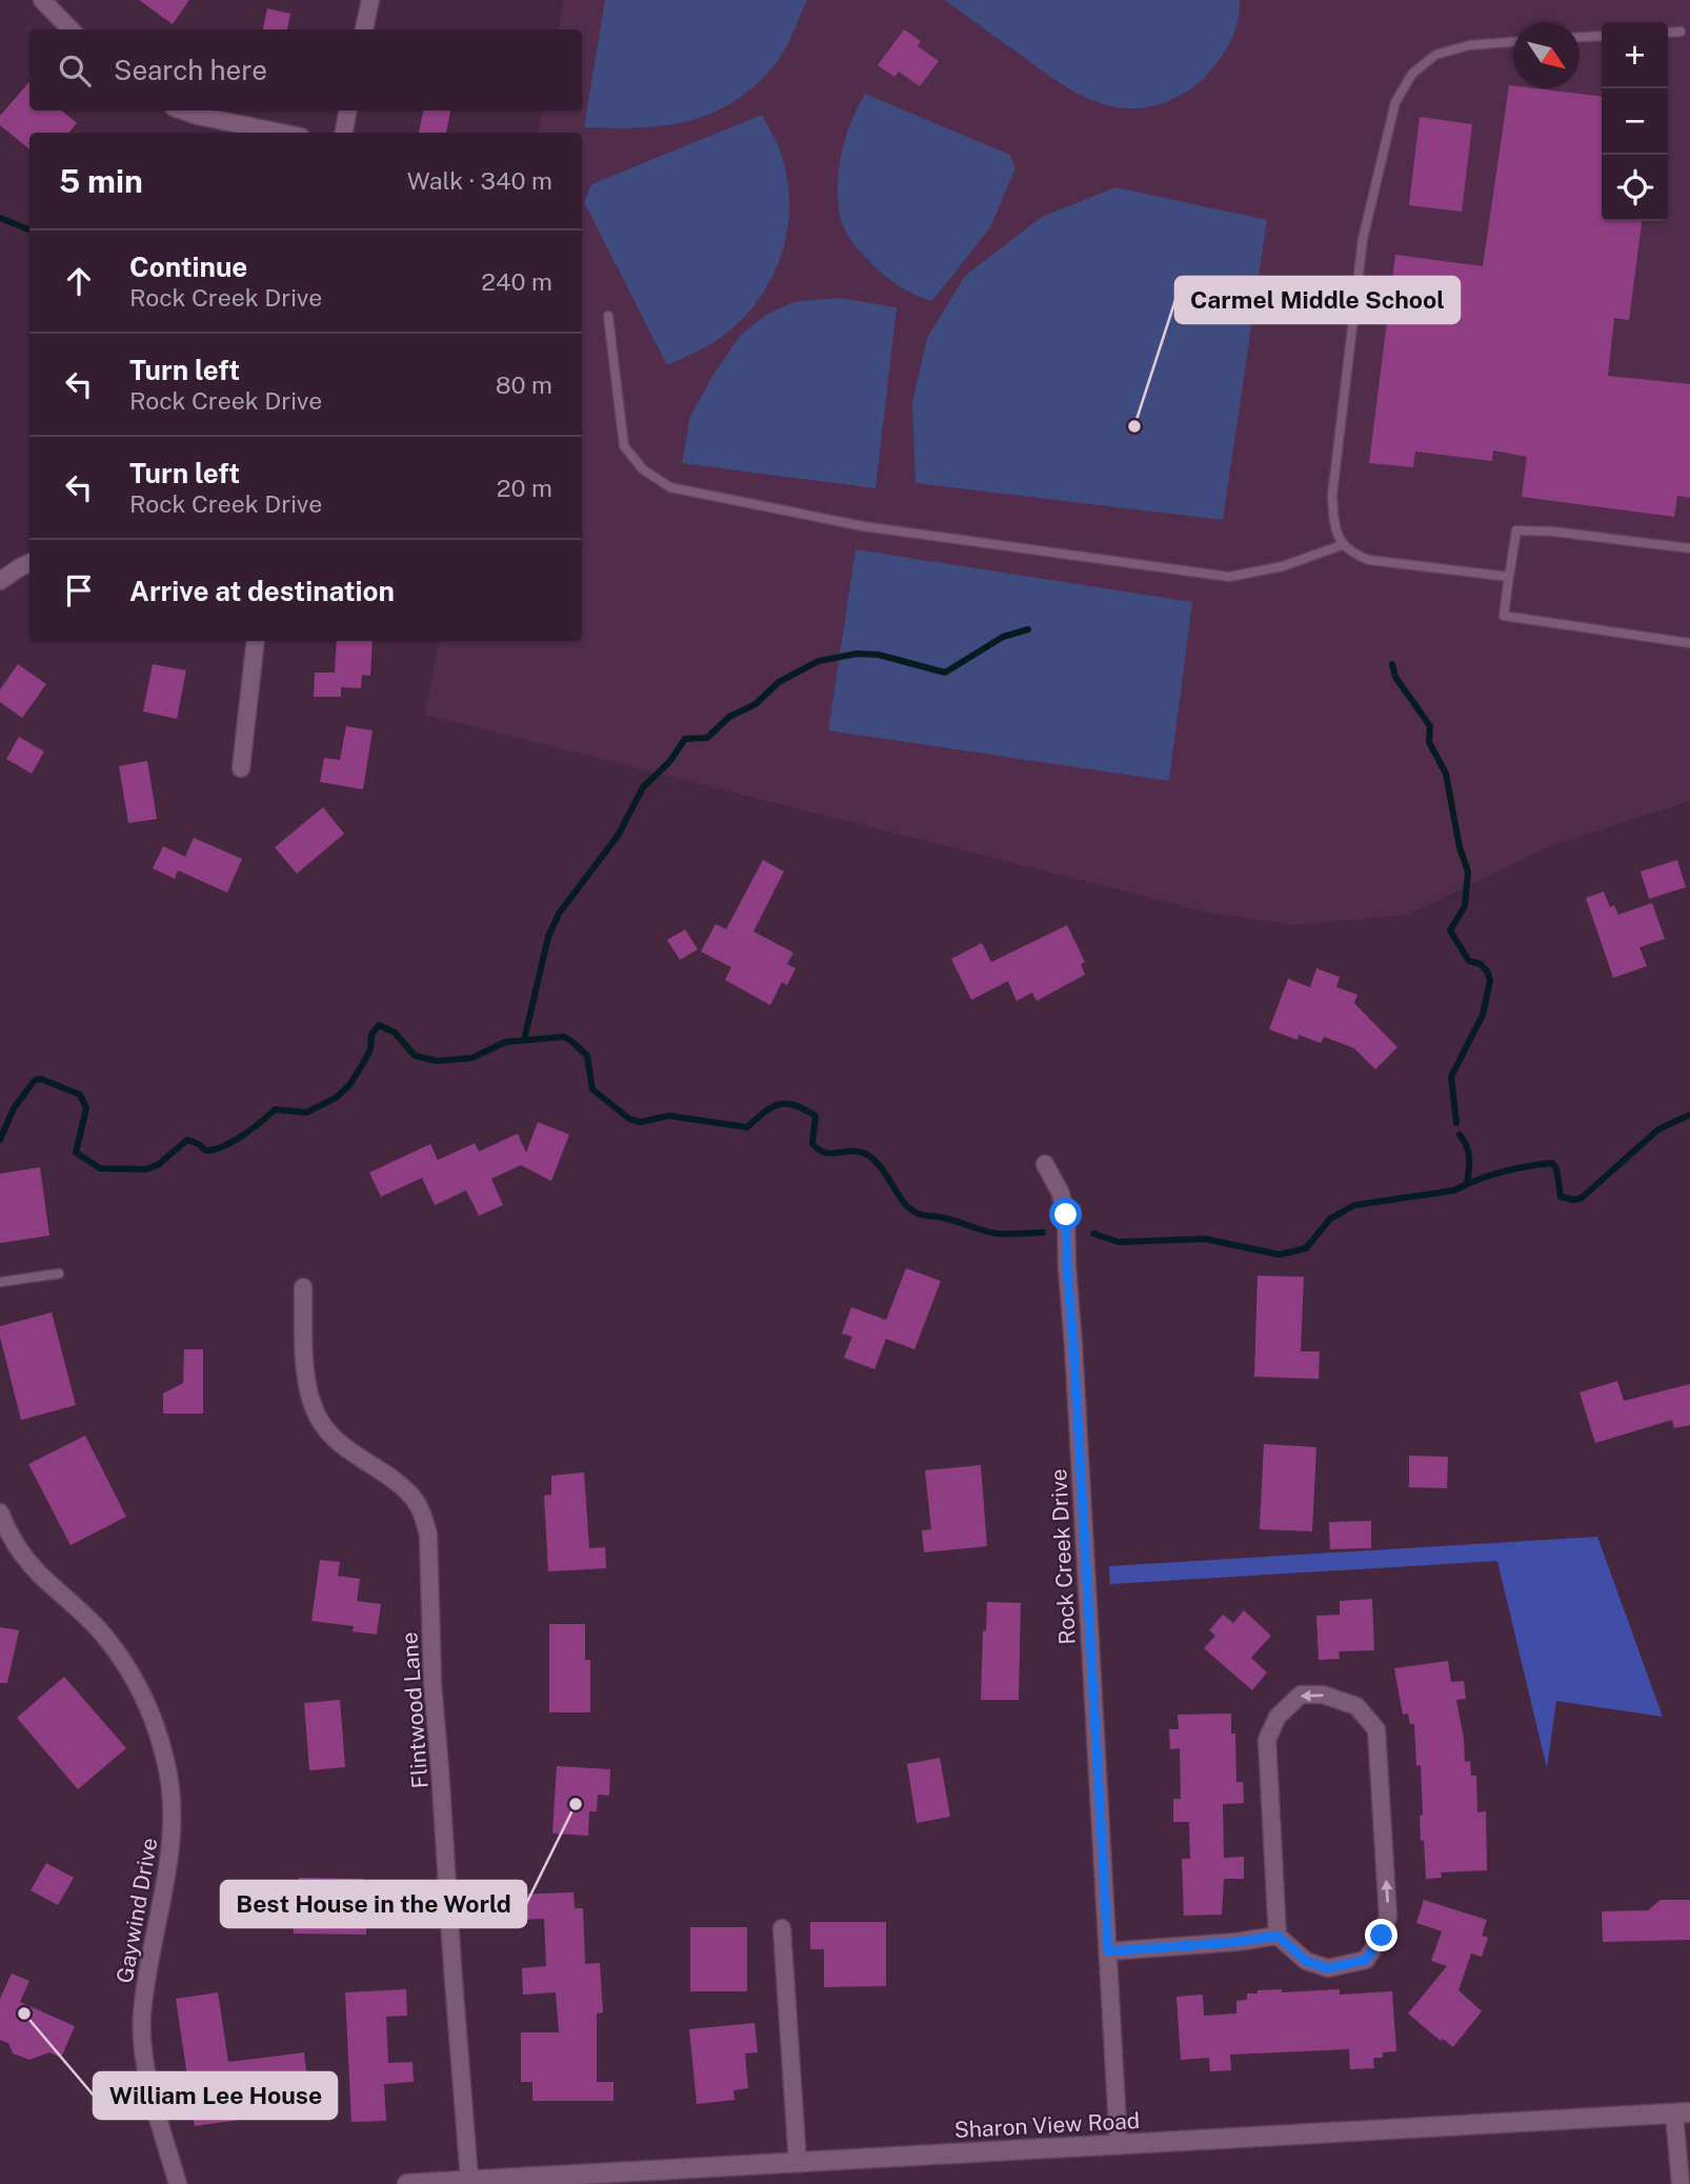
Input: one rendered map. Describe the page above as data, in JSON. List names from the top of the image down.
{
  "streets": {
    "street": [
      "Rock Creek Drive",
      "Flintwood Lane",
      "Gaywind Drive",
      "Sharon View Road"
    ]
  },
  "crossings": [
    ["Rock Creek Drive", "Sharon View Road"],
    ["Flintwood Lane", "Sharon View Road"]
  ],
  "places": ["Carmel Middle School", "Best House in the World", "William Lee House"],
  "north": "bottom right",
  "page": {
    "map_buttons": ["+", "−"],
    "search": "Search here",
    "heading": ["5 min", "Walk · 340 m"],
    "list": [
      ["Continue", "Rock Creek Drive", "240 m"],
      ["Turn left", "Rock Creek Drive", "80 m"],
      ["Turn left", "Rock Creek Drive", "20 m"],
      "Arrive at destination"
    ]
  }
}
